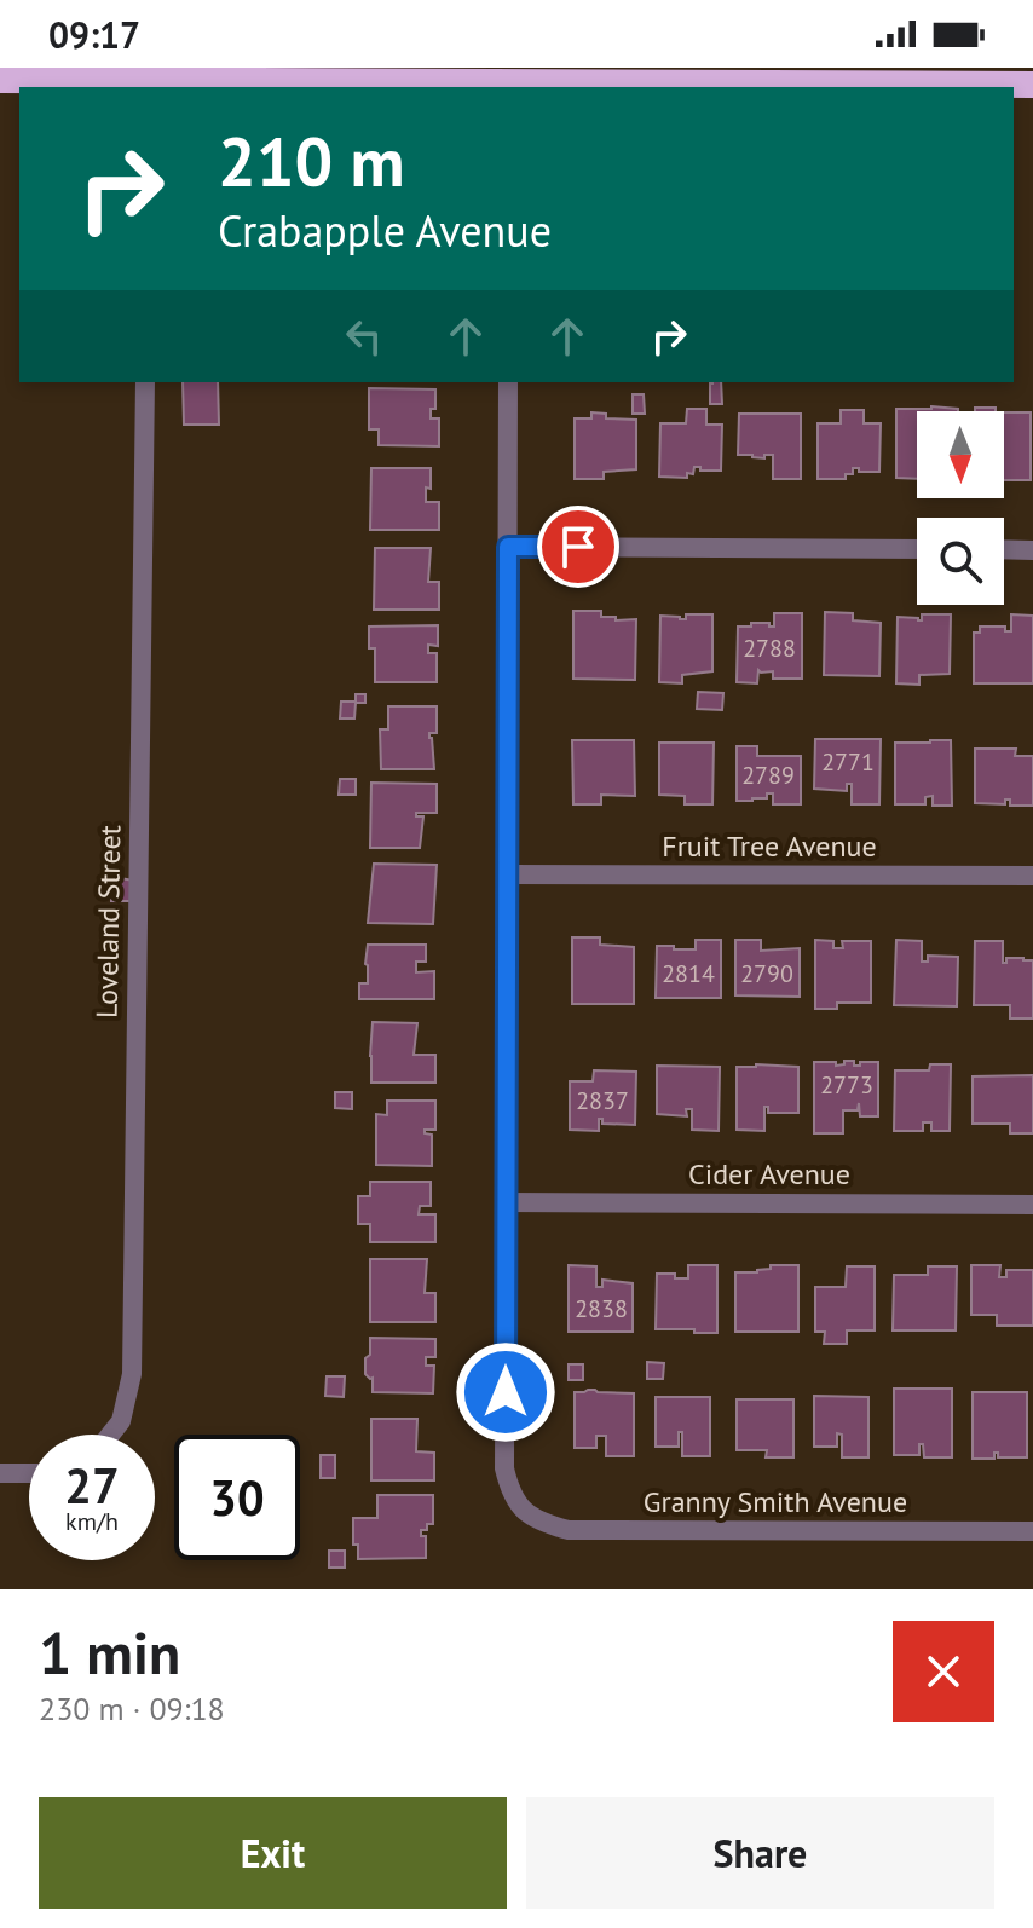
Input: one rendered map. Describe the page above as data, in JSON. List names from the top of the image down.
{
  "streets": {
    "street": [
      "Fruit Tree Avenue",
      "Loveland Street",
      "Cider Avenue",
      "Granny Smith Avenue"
    ]
  },
  "crossings": [
    ["Cider Avenue", "Granny Smith Avenue"]
  ],
  "house_numbers": [
    "2788",
    "2771",
    "2789",
    "2814",
    "2790",
    "2773",
    "2837",
    "2838"
  ],
  "north": "bottom",
  "page": {
    "status": "09:17",
    "turn": ["210 m", "Crabapple Avenue"],
    "speed": "27 km/h",
    "limit": "30",
    "heading": ["1 min", "230 m · 09:18"],
    "buttons": ["Exit", "Share"]
  }
}
